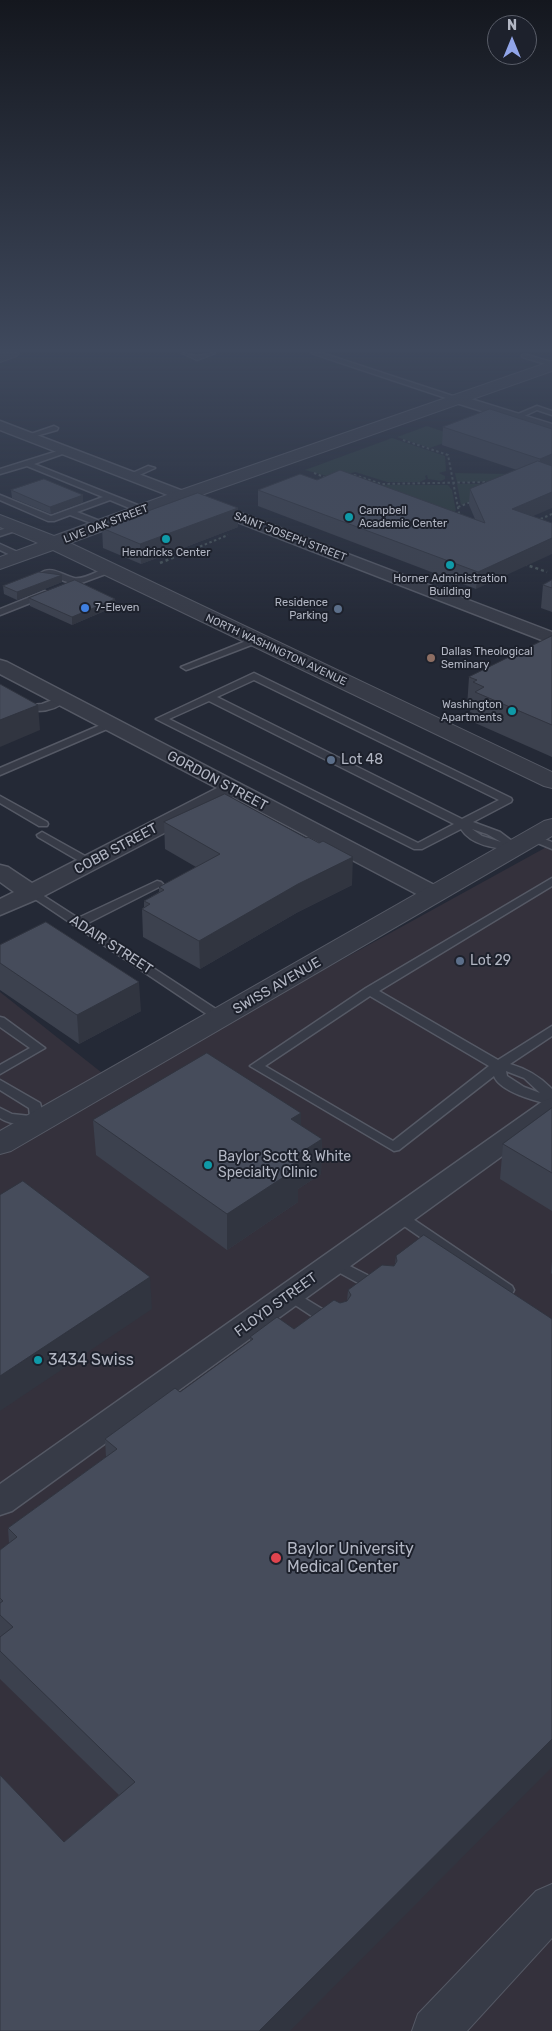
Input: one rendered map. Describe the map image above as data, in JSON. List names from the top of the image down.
{
  "streets": {
    "street": [
      "LIVE OAK STREET",
      "SAINT JOSEPH STREET",
      "NORTH WASHINGTON AVENUE",
      "GORDON STREET",
      "COBB STREET",
      "ADAIR STREET",
      "SWISS AVENUE",
      "FLOYD STREET"
    ]
  },
  "crossings": [
    ["LIVE OAK STREET", "SAINT JOSEPH STREET"],
    ["LIVE OAK STREET", "NORTH WASHINGTON AVENUE"],
    ["GORDON STREET", "COBB STREET"],
    ["GORDON STREET", "SWISS AVENUE"],
    ["COBB STREET", "ADAIR STREET"],
    ["ADAIR STREET", "SWISS AVENUE"]
  ],
  "places": [
    "Campbell Academic Center",
    "Hendricks Center",
    "Horner Administration Building",
    "7-Eleven",
    "Residence Parking",
    "Dallas Theological Seminary",
    "Washington Apartments",
    "Lot 48",
    "Lot 29",
    "Baylor Scott & White Specialty Clinic",
    "3434 Swiss",
    "Baylor University Medical Center"
  ],
  "north": "top"
}
